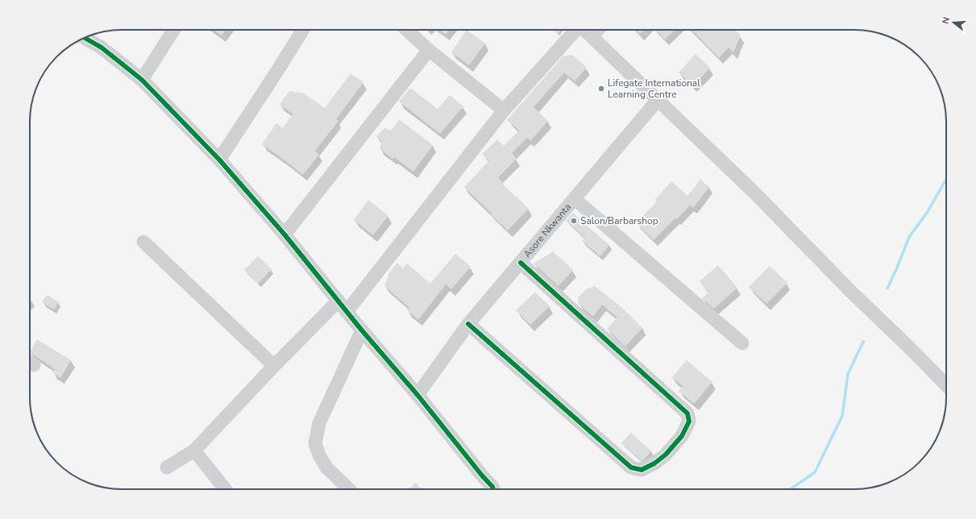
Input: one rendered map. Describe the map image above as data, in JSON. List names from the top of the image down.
{
  "streets": {
    "street": ["Asore Nkwanta"]
  },
  "places": ["Lifegate International Learning Centre", "Salon/Barbarshop"],
  "north": "left"
}
